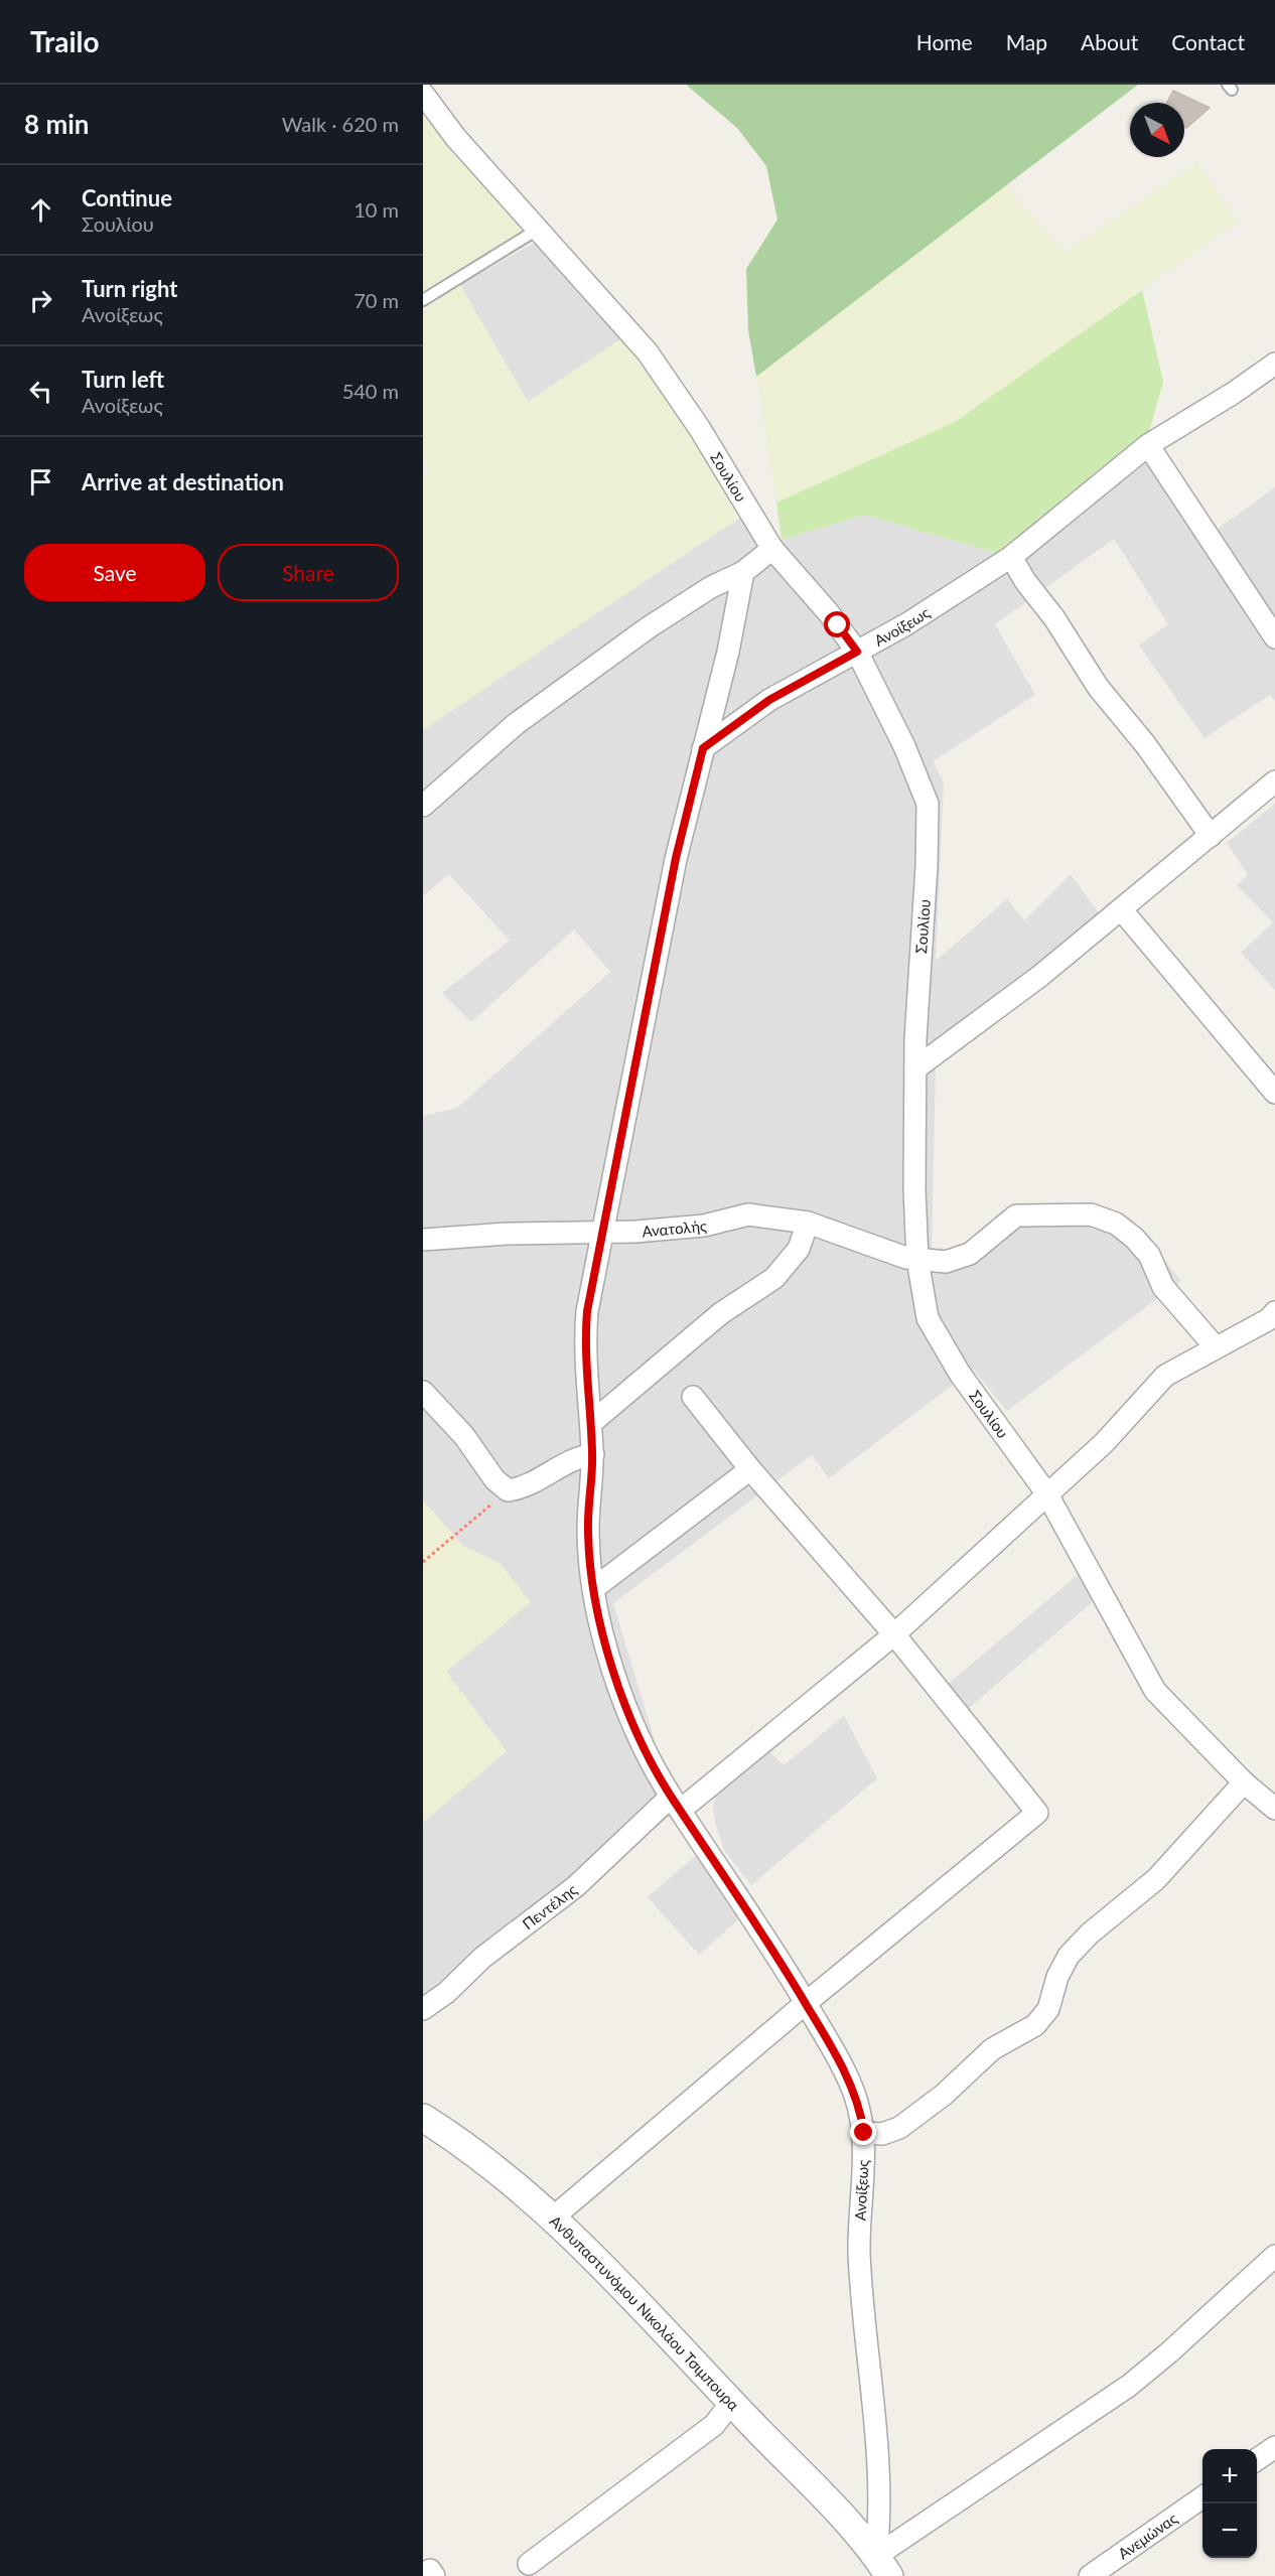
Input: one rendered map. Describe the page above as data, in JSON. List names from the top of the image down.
{
  "streets": {
    "street": [
      "Σουλίου",
      "Ανοίξεως",
      "Ανατολής",
      "Πεντέλης",
      "Ανθυπαστυνόμου Νικολάου Τσιμπουρα",
      "Ανεμώνας"
    ]
  },
  "crossings": [
    ["Σουλίου", "Ανοίξεως"],
    ["Σουλίου", "Ανατολής"],
    ["Σουλίου", "Πεντέλης"],
    ["Ανοίξεως", "Ανατολής"],
    ["Ανοίξεως", "Πεντέλης"],
    ["Ανοίξεως", "Ανθυπαστυνόμου Νικολάου Τσιμπουρα"],
    ["Ανατολής", "Πεντέλης"]
  ],
  "north": "bottom right",
  "page": {
    "header": "Trailo",
    "nav": [
      "Home",
      "Map",
      "About",
      "Contact"
    ],
    "heading": ["8 min", "Walk · 620 m"],
    "list": [
      ["Continue", "Σουλίου", "10 m"],
      ["Turn right", "Ανοίξεως", "70 m"],
      ["Turn left", "Ανοίξεως", "540 m"],
      "Arrive at destination"
    ],
    "buttons": ["Save", "Share"],
    "map_buttons": ["+", "−"]
  }
}
